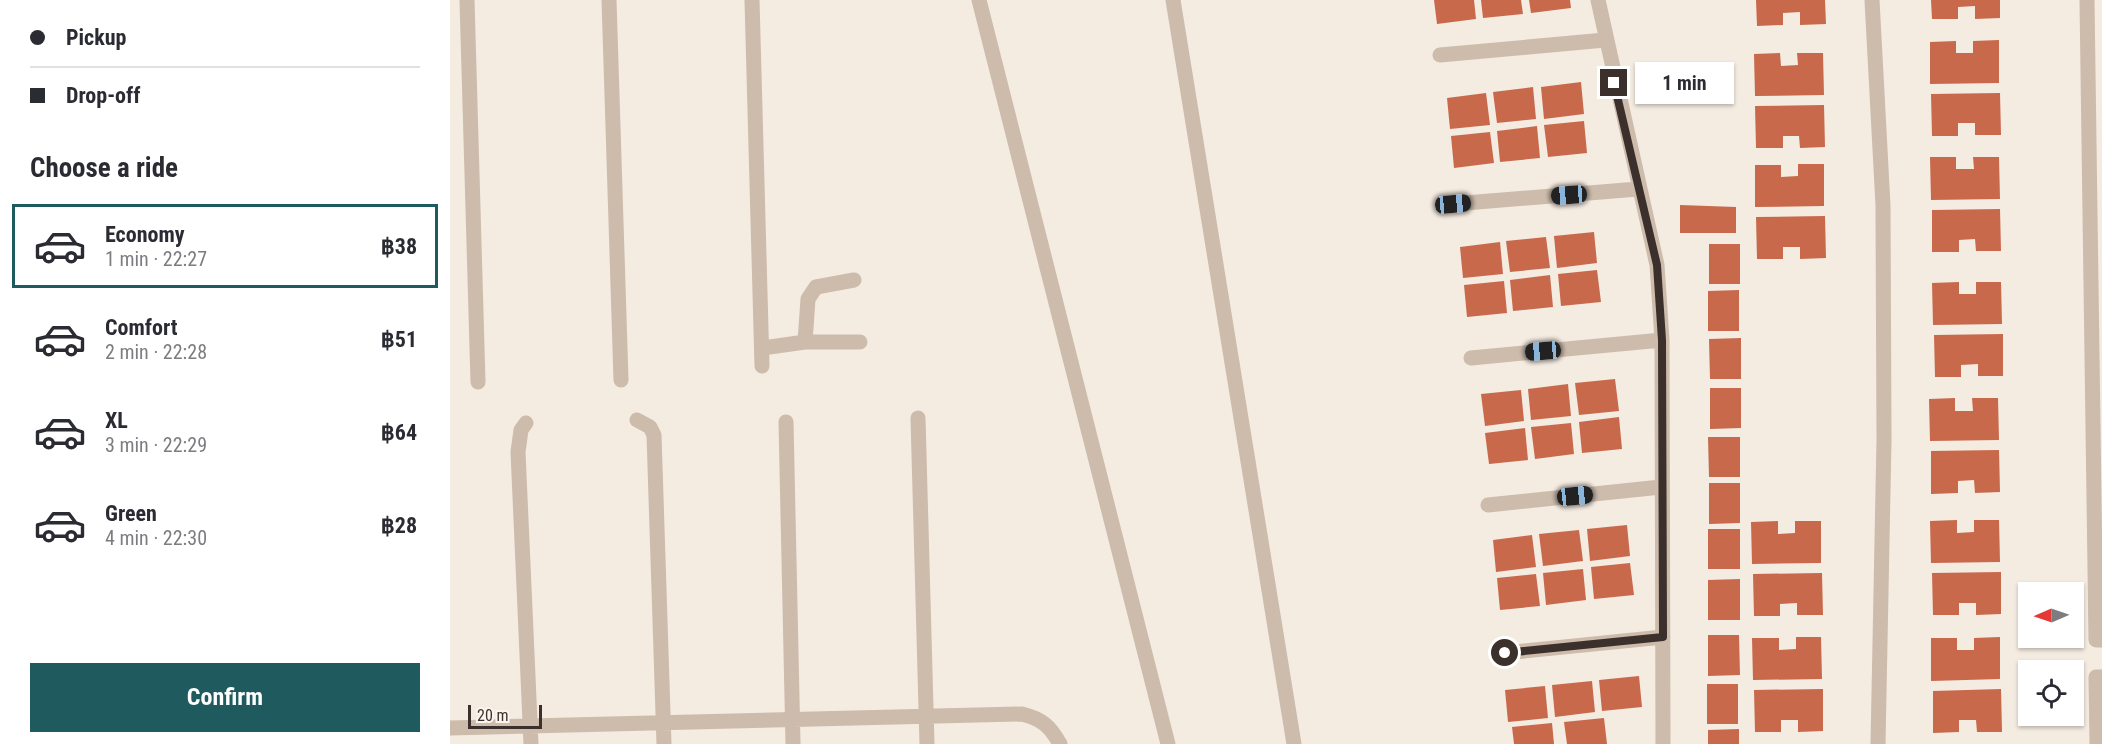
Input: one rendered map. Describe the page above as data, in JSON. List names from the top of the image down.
{
  "scale_bar": "20 m",
  "north": "left",
  "page": {
    "banner": ["Pickup", "Drop-off"],
    "bubble": "1 min",
    "heading": "Choose a ride",
    "list": [
      {
        "name": "Economy",
        "note": "1 min · 22:27",
        "value": "฿38"
      },
      {
        "name": "Comfort",
        "note": "2 min · 22:28",
        "value": "฿51"
      },
      {
        "name": "XL",
        "note": "3 min · 22:29",
        "value": "฿64"
      },
      {
        "name": "Green",
        "note": "4 min · 22:30",
        "value": "฿28"
      }
    ],
    "buttons": "Confirm",
    "scale": "20 m"
  }
}
